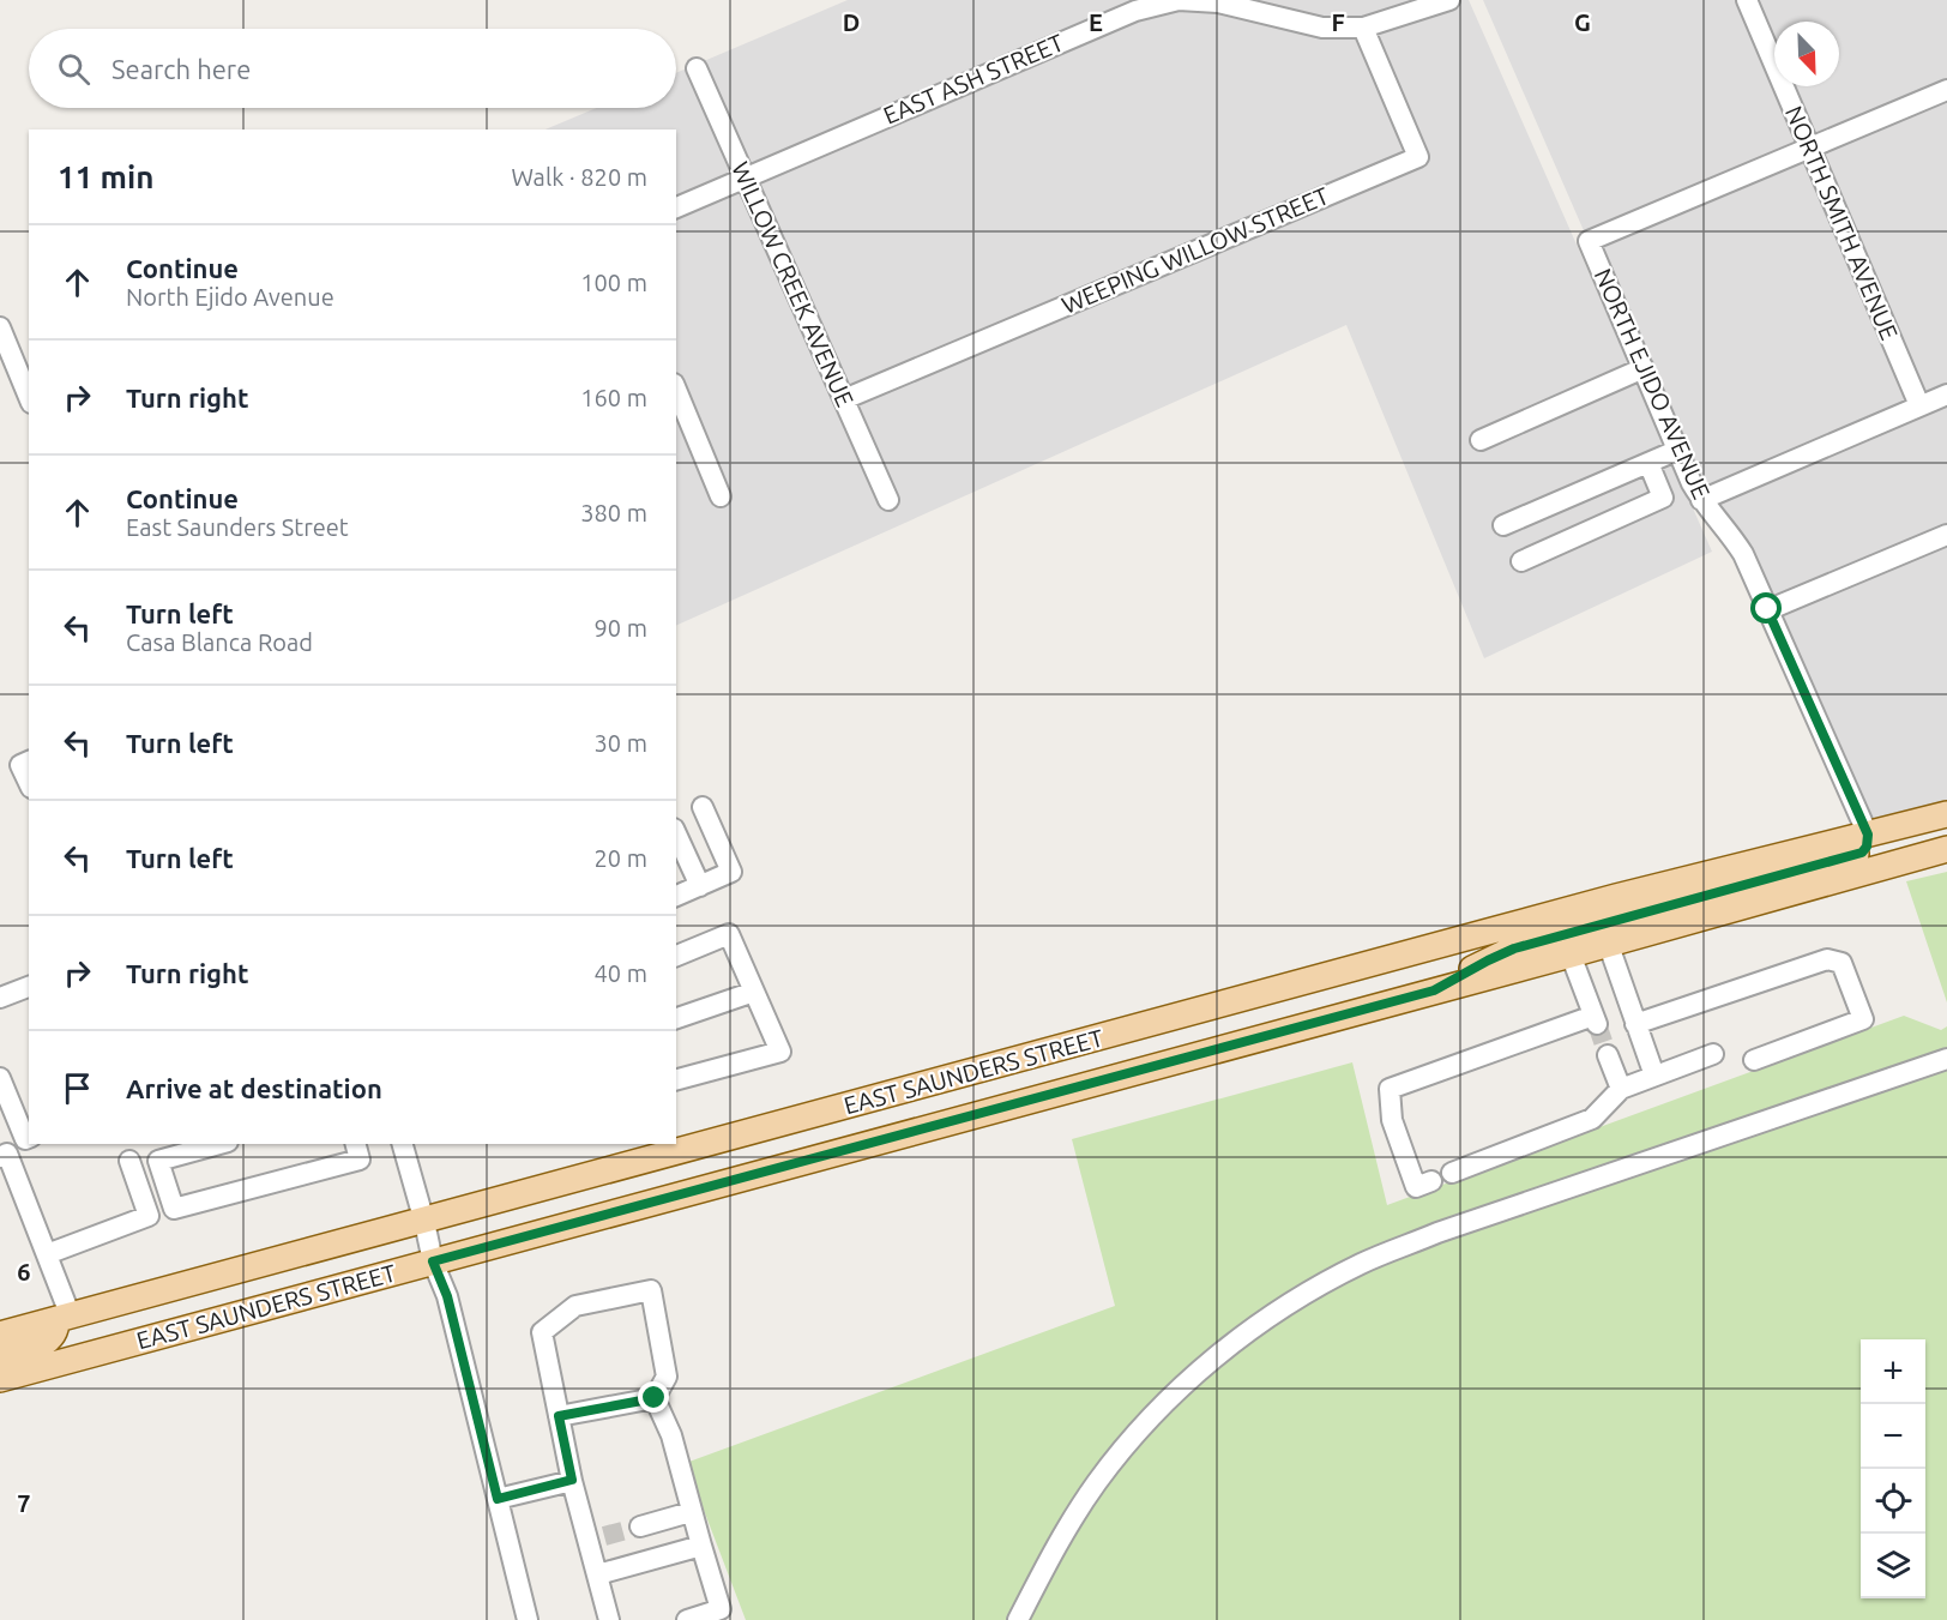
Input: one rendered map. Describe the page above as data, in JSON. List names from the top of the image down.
{
  "streets": {
    "main road": ["EAST SAUNDERS STREET"],
    "street": [
      "EAST ASH STREET",
      "NORTH SMITH AVENUE",
      "WEEPING WILLOW STREET",
      "WILLOW CREEK AVENUE",
      "NORTH EJIDO AVENUE"
    ]
  },
  "crossings": [
    ["EAST ASH STREET", "WEEPING WILLOW STREET"],
    ["EAST ASH STREET", "WILLOW CREEK AVENUE"],
    ["NORTH SMITH AVENUE", "NORTH EJIDO AVENUE"],
    ["WEEPING WILLOW STREET", "WILLOW CREEK AVENUE"],
    ["NORTH EJIDO AVENUE", "EAST SAUNDERS STREET"]
  ],
  "north": "bottom right",
  "page": {
    "search": "Search here",
    "heading": ["11 min", "Walk · 820 m"],
    "list": [
      ["Continue", "North Ejido Avenue", "100 m"],
      ["Turn right", "160 m"],
      ["Continue", "East Saunders Street", "380 m"],
      ["Turn left", "Casa Blanca Road", "90 m"],
      ["Turn left", "30 m"],
      ["Turn left", "20 m"],
      ["Turn right", "40 m"],
      "Arrive at destination"
    ],
    "map_buttons": ["+", "−"]
  },
  "grid": {
    "columns": [
      "D",
      "E",
      "F",
      "G"
    ],
    "rows": ["6", "7"]
  }
}
